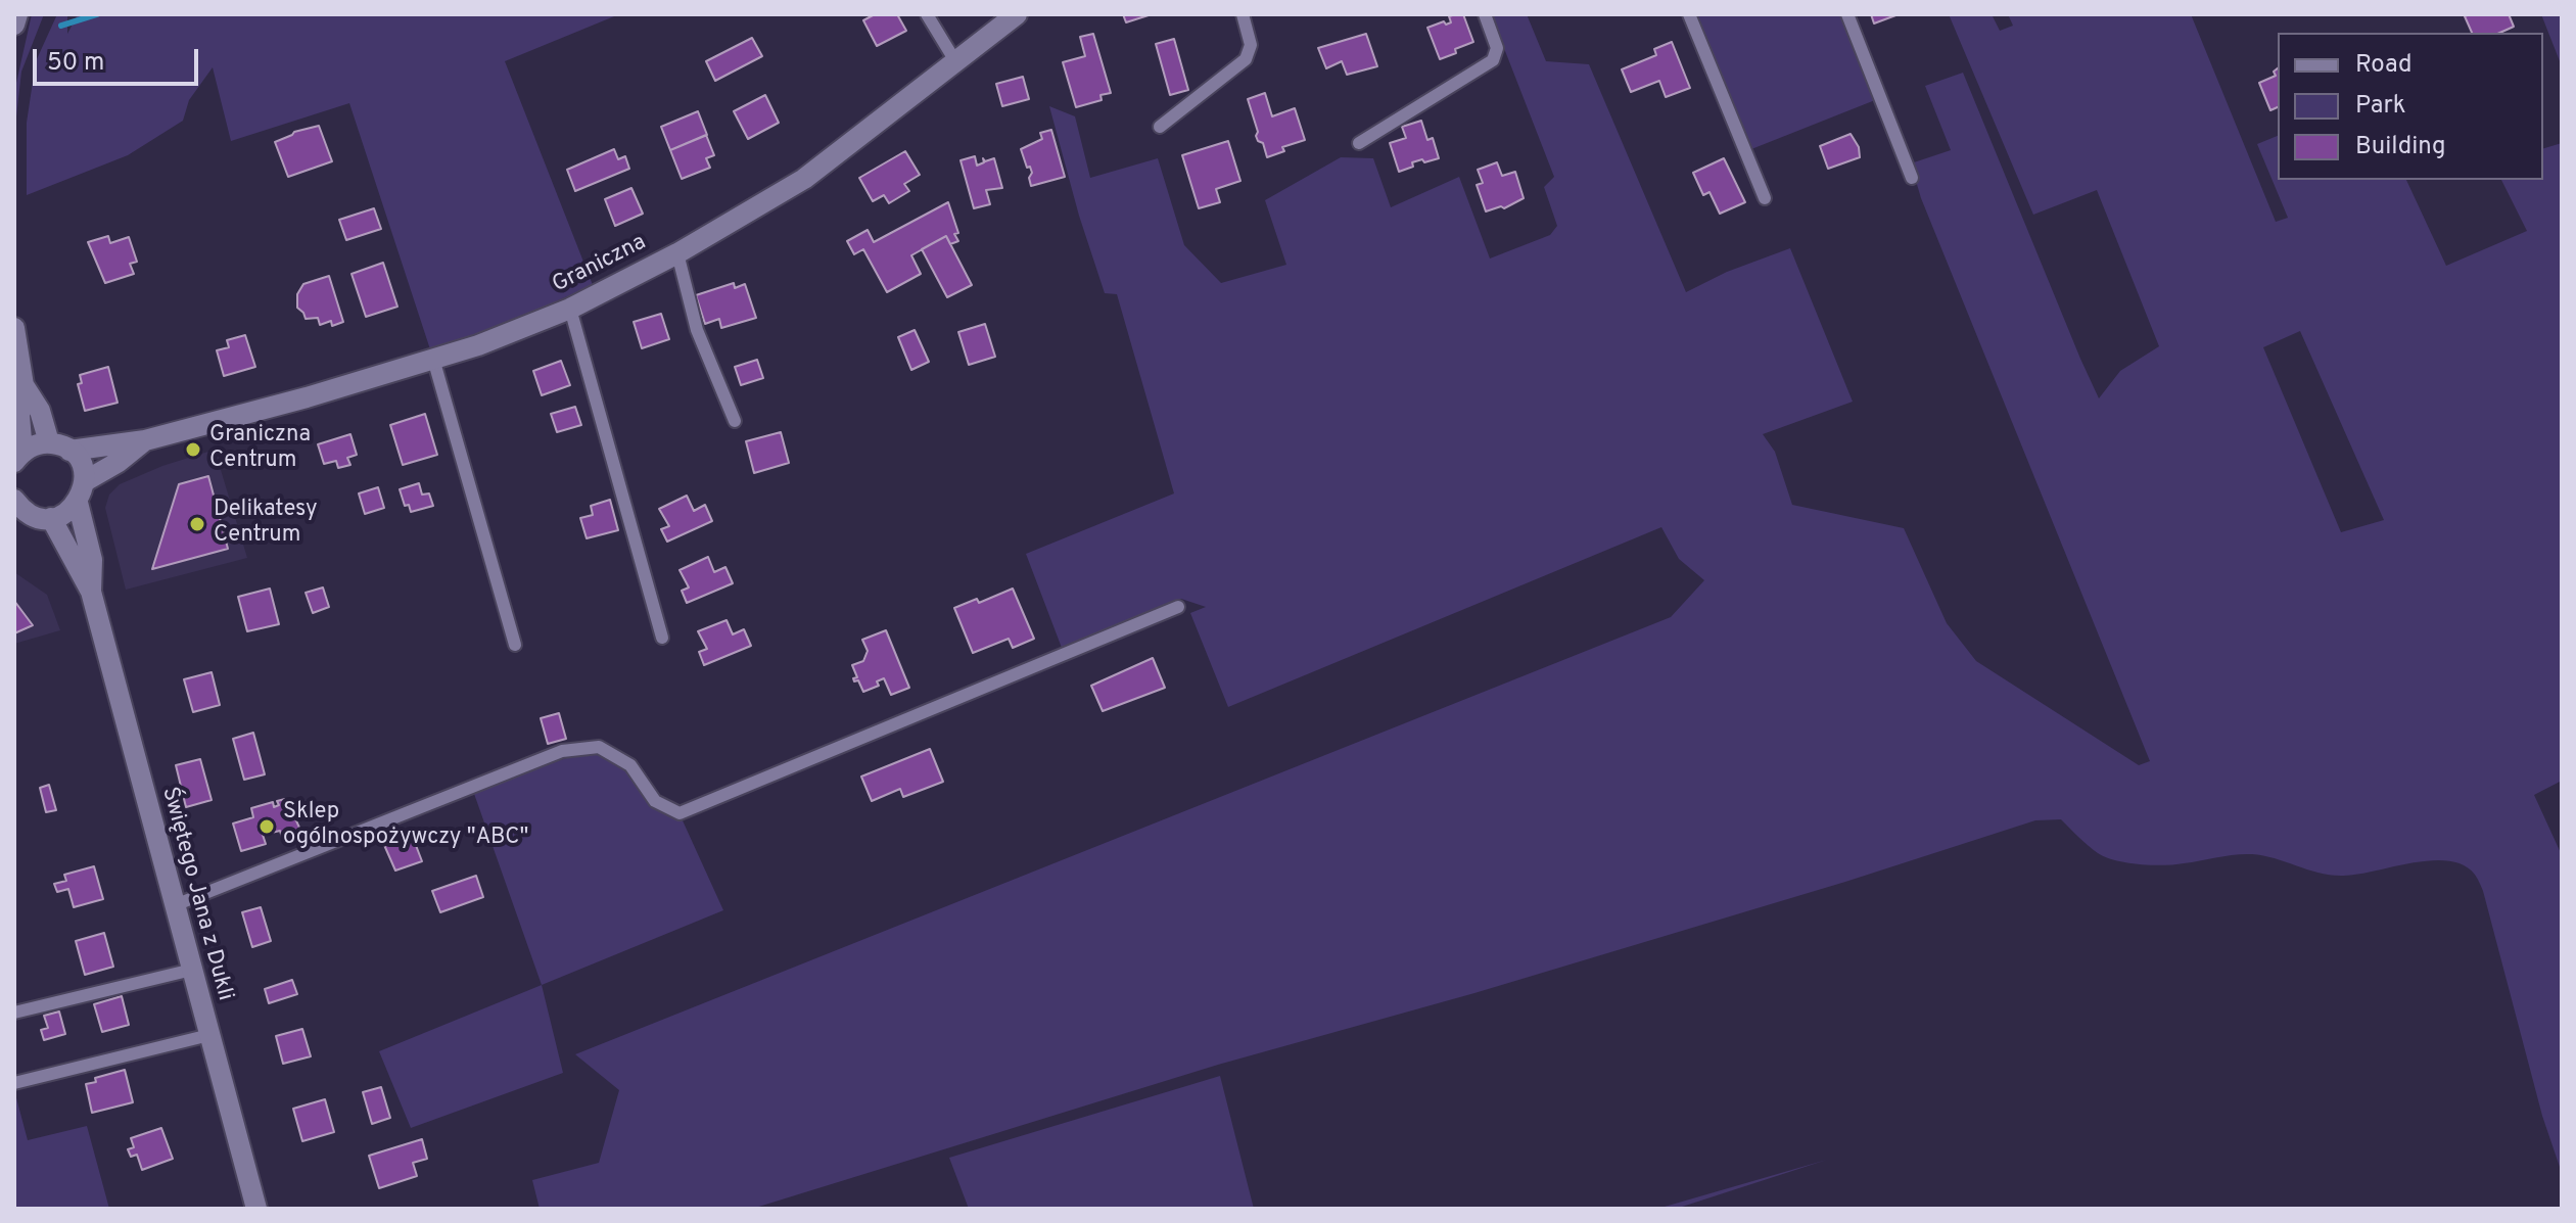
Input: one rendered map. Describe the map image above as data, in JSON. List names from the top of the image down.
{
  "streets": {
    "main road": ["Graniczna", "Świętego Jana z Dukli"]
  },
  "places": ["Graniczna Centrum", "Delikatesy Centrum", "Sklep ogólnospożywczy \"ABC\""],
  "legend": ["Road", "Park", "Building"],
  "scale_bar": "50 m"
}
